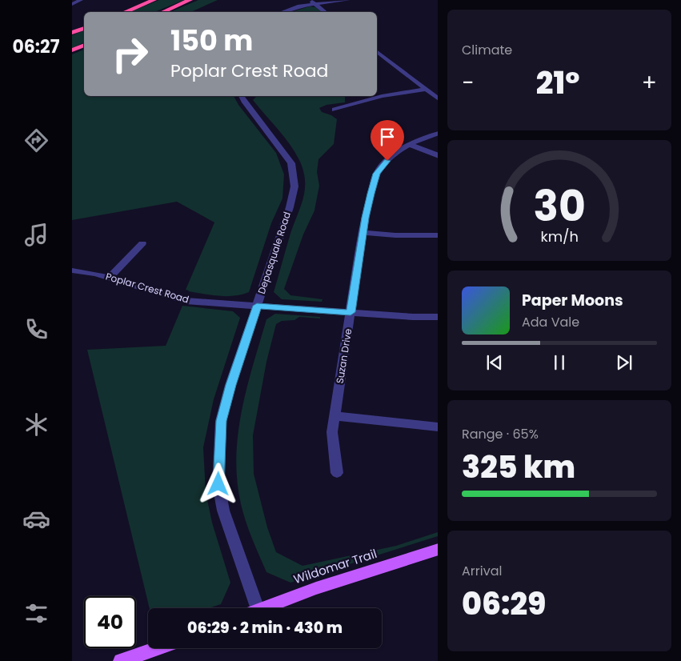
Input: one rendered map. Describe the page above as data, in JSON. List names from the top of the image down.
{
  "streets": {
    "main road": ["Wildomar Trail"],
    "street": ["Depasquale Road", "Poplar Crest Road", "Suzan Drive"]
  },
  "crossings": [
    ["Depasquale Road", "Poplar Crest Road"],
    ["Poplar Crest Road", "Suzan Drive"]
  ],
  "page": {
    "tabs": "06:27",
    "tile": [
      "Climate",
      ["Range · 65%", "325 km"],
      ["Arrival", "06:29"]
    ],
    "turn": ["150 m", "Poplar Crest Road"],
    "heat": ["−", "21°", "+"],
    "song": ["Paper Moons", "Ada Vale"],
    "limit": "40",
    "trip": "06:29 · 2 min · 430 m",
    "gauge": ["30", "km/h"]
  }
}
